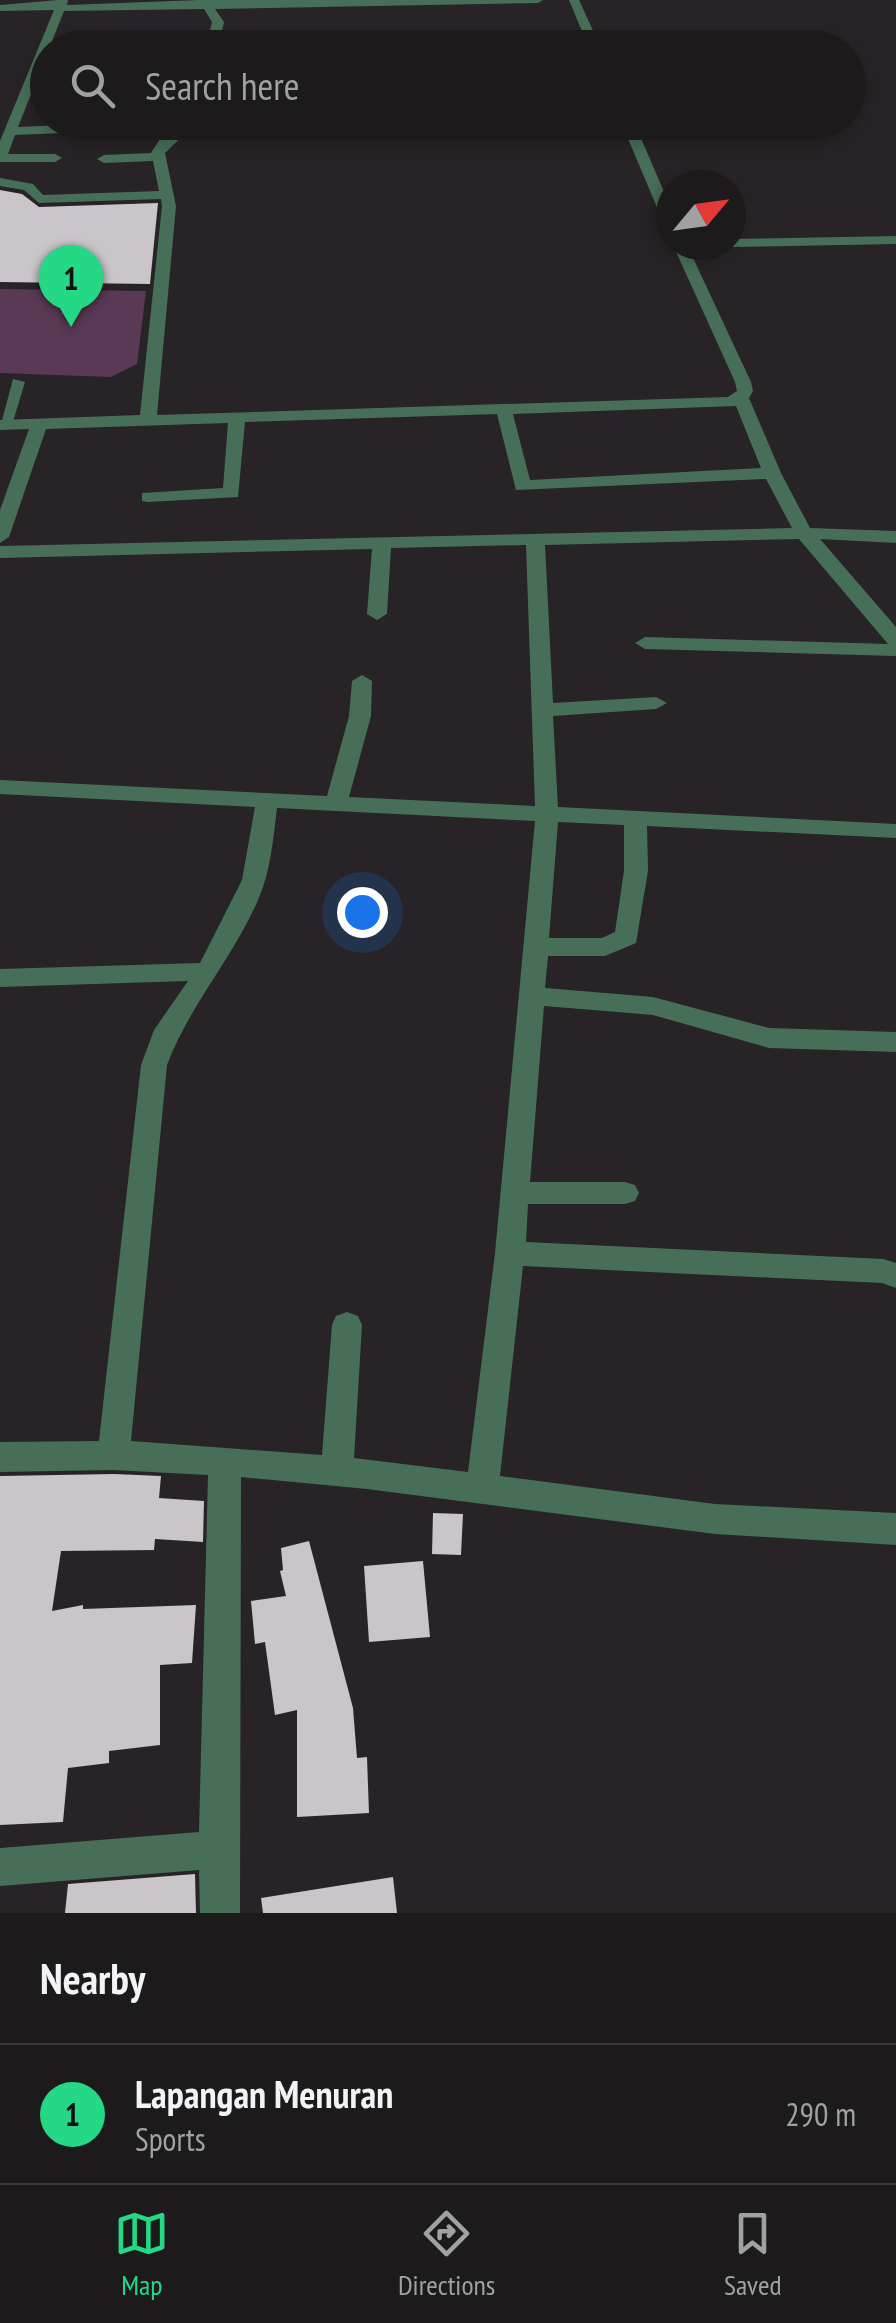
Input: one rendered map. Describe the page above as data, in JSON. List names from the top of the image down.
{
  "north": "top right",
  "page": {
    "search": "Search here",
    "pins": "1",
    "heading": "Nearby",
    "list": [
      {
        "mark": "1",
        "name": "Lapangan Menuran",
        "note": "Sports",
        "value": "290 m"
      }
    ],
    "nav": ["Map", "Directions", "Saved"]
  }
}
